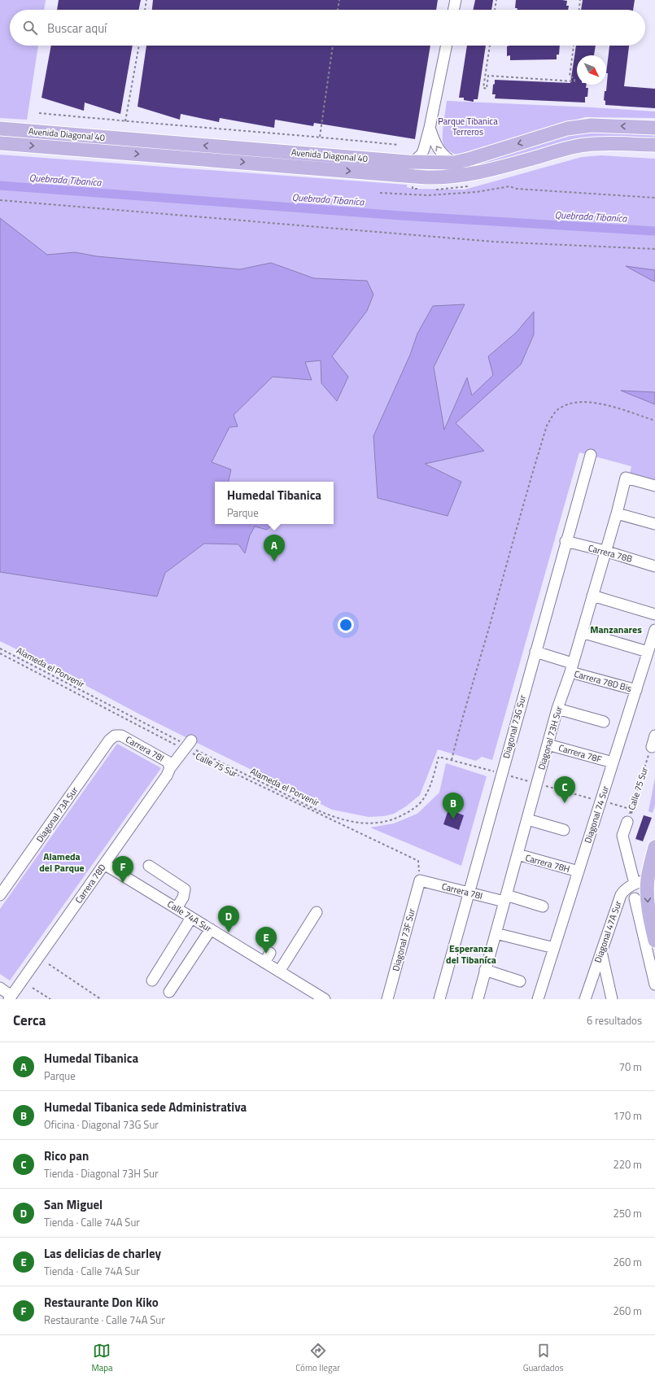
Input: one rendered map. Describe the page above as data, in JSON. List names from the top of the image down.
{
  "streets": {
    "main road": ["Avenida Diagonal 40"],
    "street": [
      "Carrera 78B",
      "Carrera 78D Bis",
      "Diagonal 73G Sur",
      "Diagonal 73H Sur",
      "Carrera 78I",
      "Carrera 78F",
      "Diagonal 73A Sur",
      "Diagonal 74 Sur",
      "Carrera 78H",
      "Carrera 78D",
      "Calle 74A Sur",
      "Diagonal 47A Sur",
      "Diagonal 73F Sur"
    ],
    "path": ["Alameda el Porvenir", "Calle 75 Sur"]
  },
  "crossings": [
    ["Carrera 78B", "Diagonal 73G Sur"],
    ["Carrera 78B", "Diagonal 73H Sur"],
    ["Alameda el Porvenir", "Calle 75 Sur"],
    ["Alameda el Porvenir", "Carrera 78D"],
    ["Carrera 78D Bis", "Diagonal 73G Sur"],
    ["Carrera 78D Bis", "Diagonal 73H Sur"],
    ["Carrera 78D Bis", "Diagonal 74 Sur"],
    ["Diagonal 73G Sur", "Carrera 78I"],
    ["Diagonal 73H Sur", "Carrera 78I"],
    ["Diagonal 73H Sur", "Carrera 78F"],
    ["Diagonal 73H Sur", "Carrera 78H"],
    ["Carrera 78I", "Calle 75 Sur"],
    ["Carrera 78I", "Diagonal 73A Sur"],
    ["Carrera 78I", "Carrera 78D"],
    ["Carrera 78I", "Diagonal 73F Sur"],
    ["Carrera 78F", "Diagonal 74 Sur"],
    ["Calle 75 Sur", "Carrera 78D"],
    ["Calle 75 Sur", "Diagonal 73F Sur"],
    ["Diagonal 74 Sur", "Carrera 78H"],
    ["Carrera 78D", "Calle 74A Sur"]
  ],
  "districts": ["Manzanares", "Alameda del Parque", "Esperanza del Tibaníca"],
  "water": ["Quebrada Tibaníca"],
  "parks": ["Parque Tibanica Terreros"],
  "north": "bottom right",
  "page": {
    "search": "Buscar aquí",
    "popup": ["Humedal Tibanica", "Parque"],
    "pins": [
      "A",
      "C",
      "B",
      "F",
      "D",
      "E"
    ],
    "heading": ["Cerca", "6 resultados"],
    "list": [
      {
        "mark": "A",
        "name": "Humedal Tibanica",
        "note": "Parque",
        "value": "70 m"
      },
      {
        "mark": "B",
        "name": "Humedal Tibanica sede Administrativa",
        "note": "Oficina · Diagonal 73G Sur",
        "value": "170 m"
      },
      {
        "mark": "C",
        "name": "Rico pan",
        "note": "Tienda · Diagonal 73H Sur",
        "value": "220 m"
      },
      {
        "mark": "D",
        "name": "San Miguel",
        "note": "Tienda · Calle 74A Sur",
        "value": "250 m"
      },
      {
        "mark": "E",
        "name": "Las delicias de charley",
        "note": "Tienda · Calle 74A Sur",
        "value": "260 m"
      },
      {
        "mark": "F",
        "name": "Restaurante Don Kiko",
        "note": "Restaurante · Calle 74A Sur",
        "value": "260 m"
      }
    ],
    "nav": ["Mapa", "Cómo llegar", "Guardados"]
  }
}
